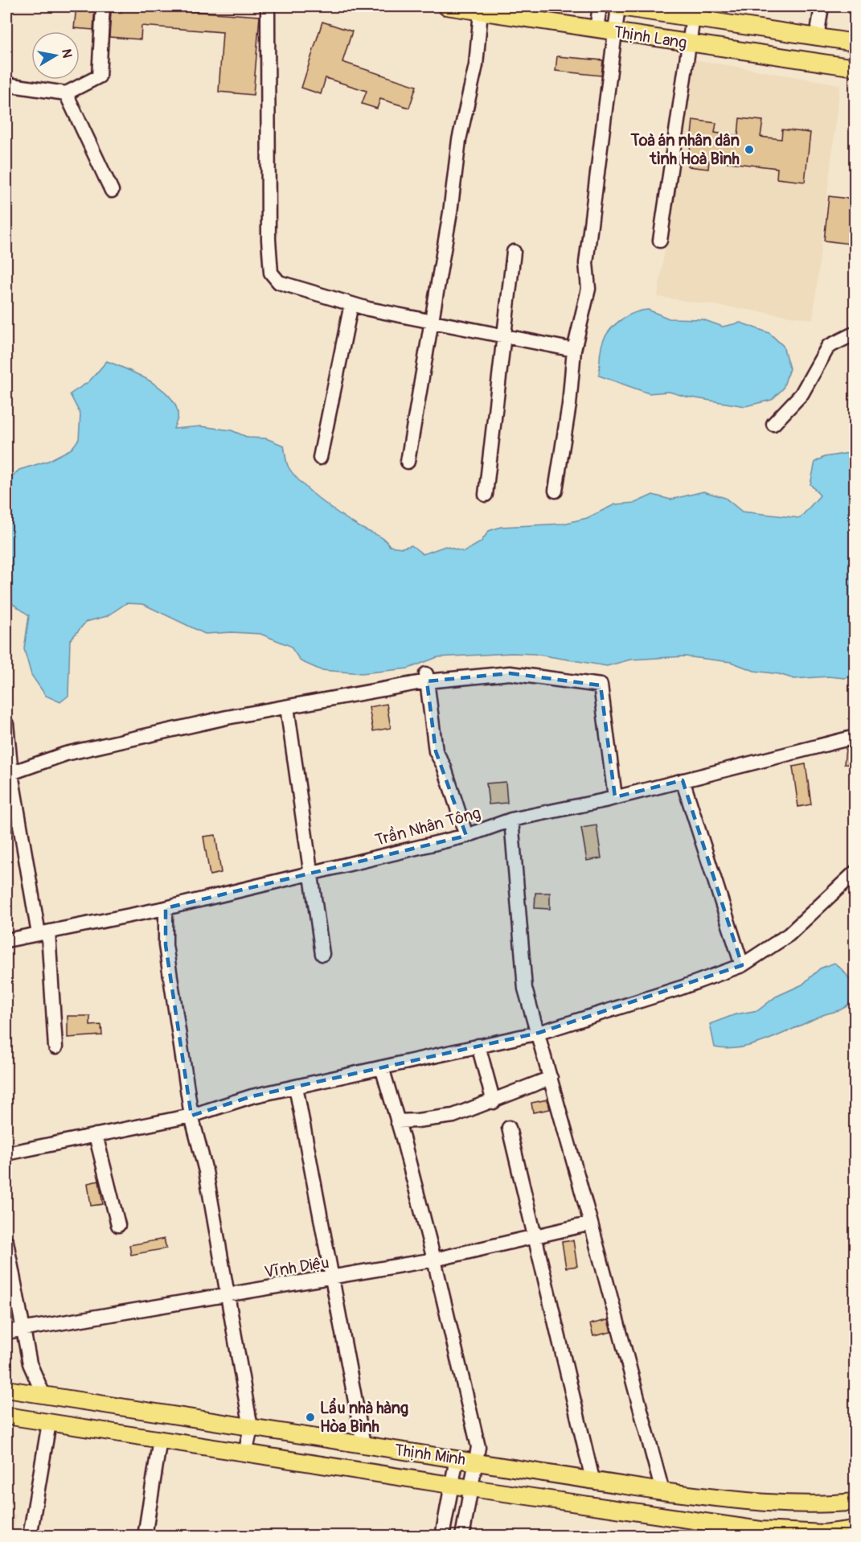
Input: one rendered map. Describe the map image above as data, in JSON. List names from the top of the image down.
{
  "streets": {
    "main road": ["Thịnh Lang", "Thịnh Minh"],
    "street": ["Trần Nhân Tông", "Vĩnh Diệu"]
  },
  "places": ["Toà án nhân dân tỉnh Hoà Bình", "Lẩu nhà hàng Hòa Bình"],
  "north": "right"
}
